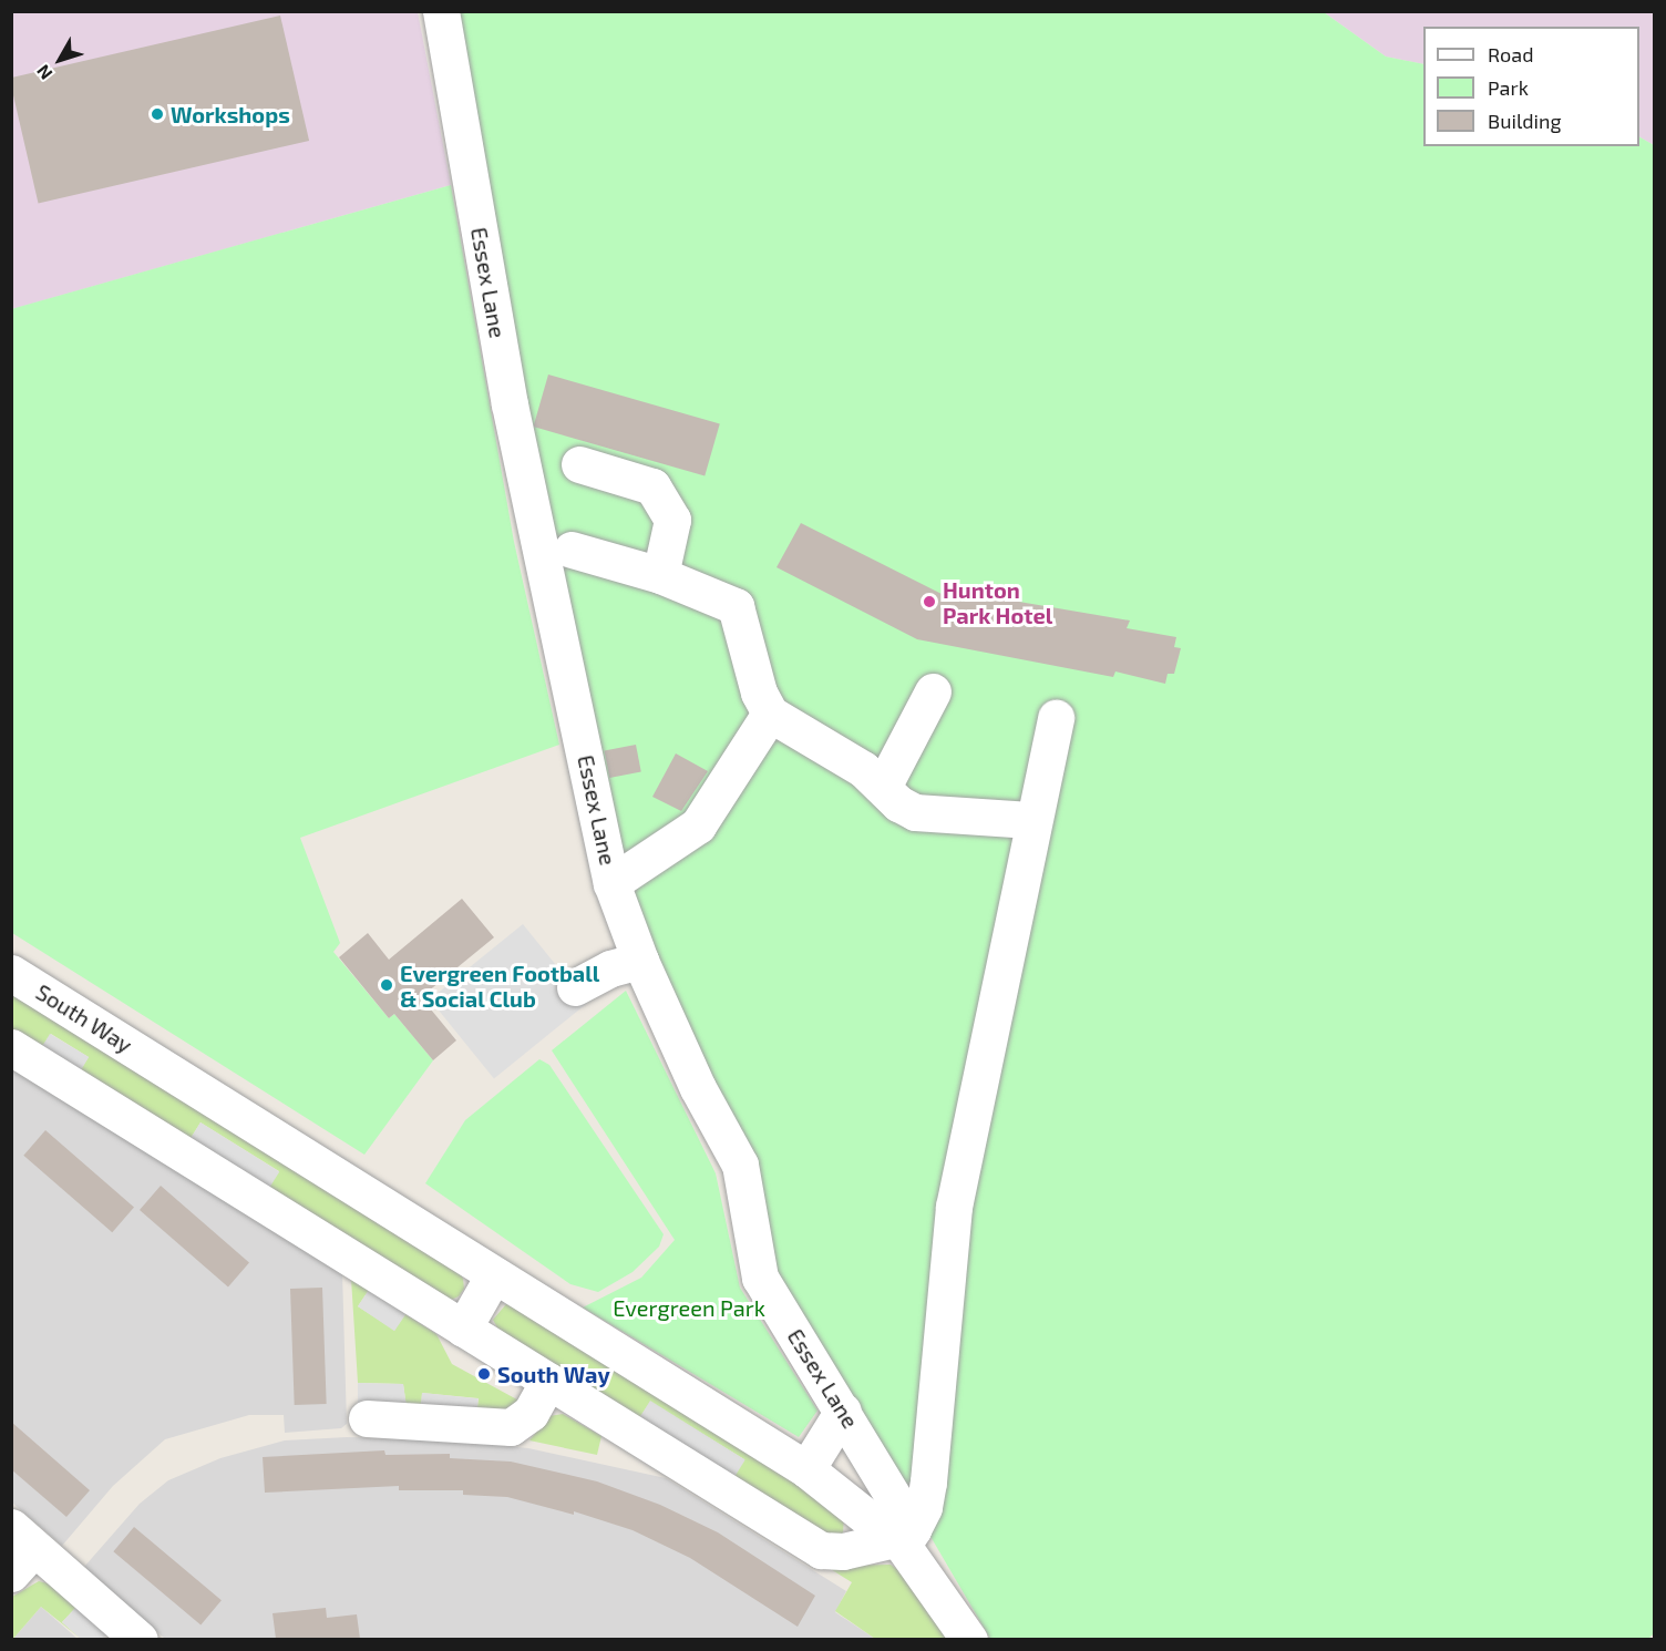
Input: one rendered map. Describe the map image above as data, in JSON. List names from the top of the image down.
{
  "streets": {
    "street": ["Essex Lane", "South Way"]
  },
  "crossings": [
    ["Essex Lane", "South Way"]
  ],
  "parks": ["Evergreen Park"],
  "places": [
    "Workshops",
    "Hunton Park Hotel",
    "Evergreen Football & Social Club",
    "South Way"
  ],
  "legend": ["Road", "Park", "Building"],
  "north": "bottom left"
}
